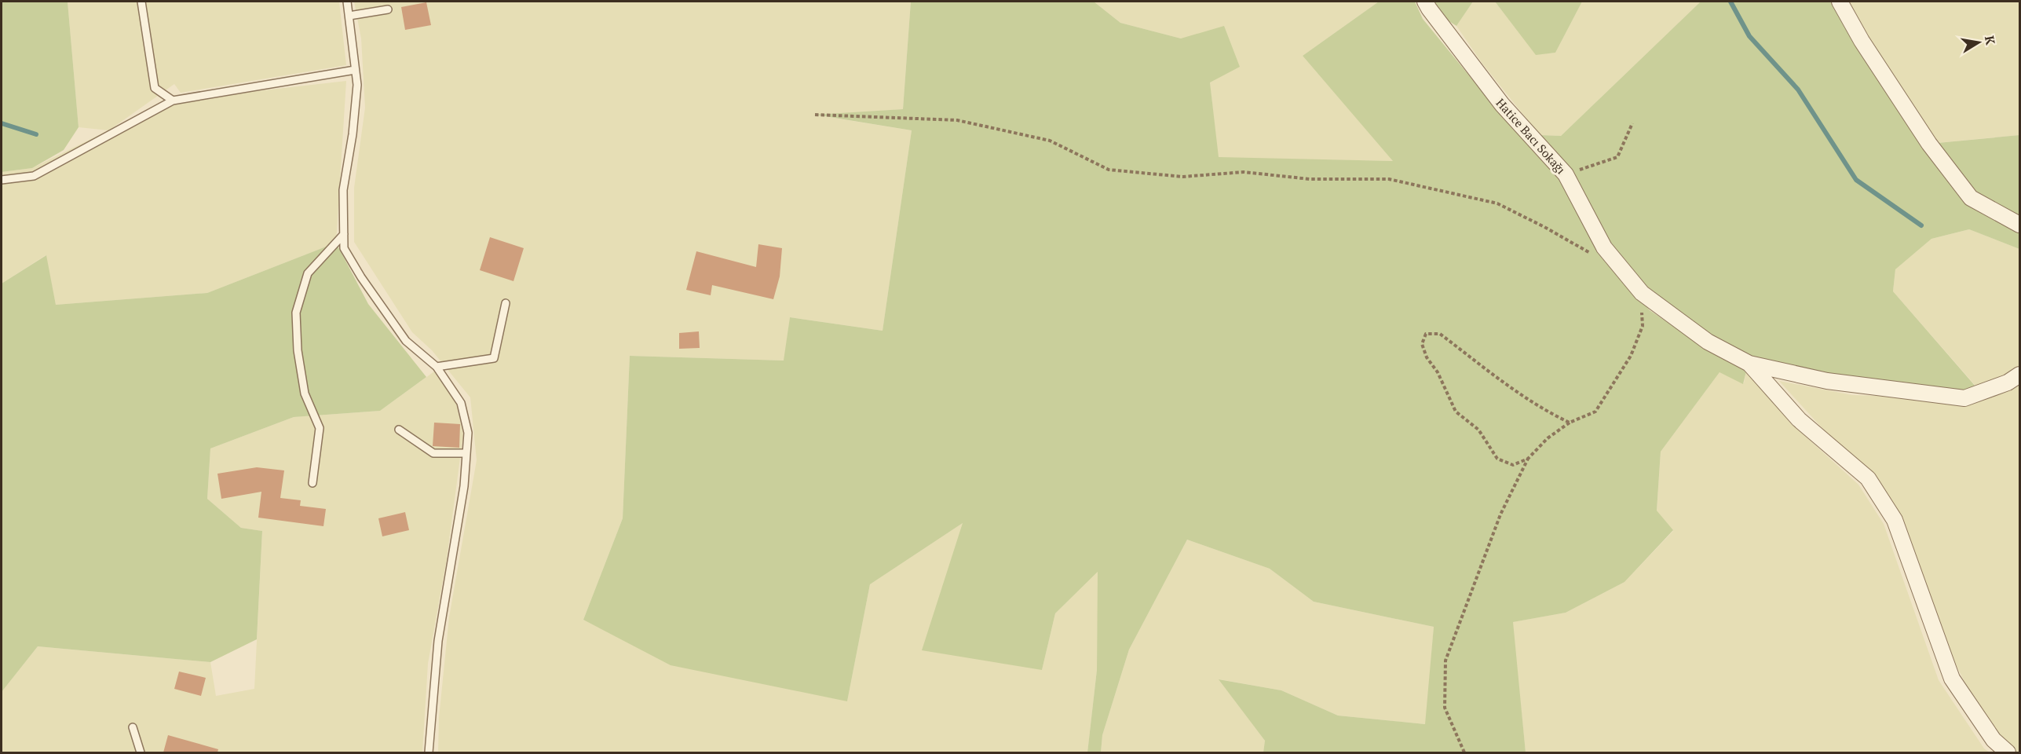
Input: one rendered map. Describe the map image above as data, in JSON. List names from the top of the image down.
{
  "streets": {
    "street": ["Hatice Bacı Sokağı"]
  },
  "north": "right"
}
